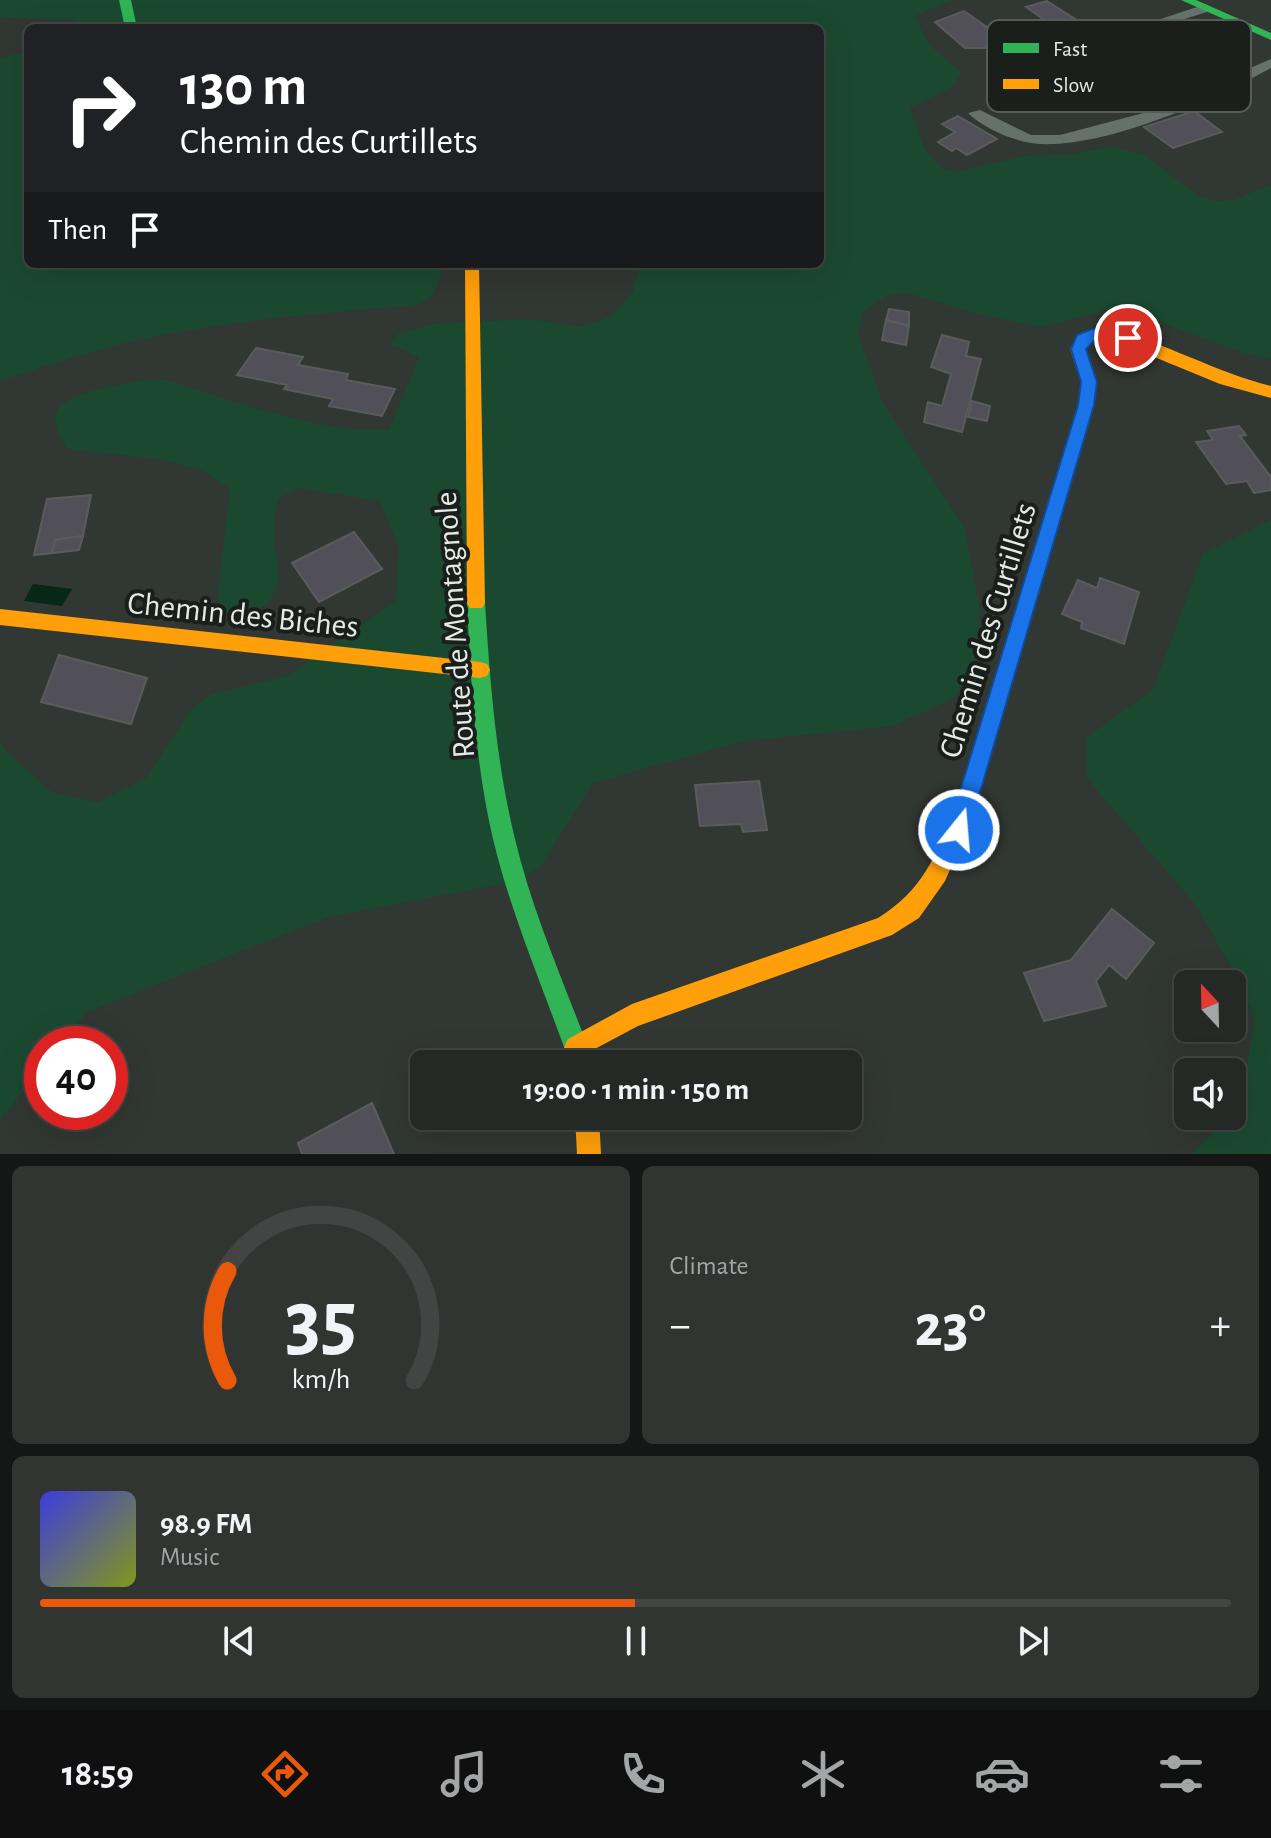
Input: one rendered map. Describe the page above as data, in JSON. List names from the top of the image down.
{
  "streets": {
    "street": ["Chemin des Biches", "Route de Montagnole", "Chemin des Curtillets"]
  },
  "crossings": [
    ["Chemin des Biches", "Route de Montagnole"]
  ],
  "legend": ["Fast", "Slow"],
  "north": "top",
  "page": {
    "turn": ["130 m", "Chemin des Curtillets"],
    "then": "Then",
    "limit": "40",
    "trip": "19:00 · 1 min · 150 m",
    "tile": "Climate",
    "heat": ["−", "23°", "+"],
    "song": ["98.9 FM", "Music"],
    "tabs": "18:59",
    "gauge": ["35", "km/h"]
  }
}
